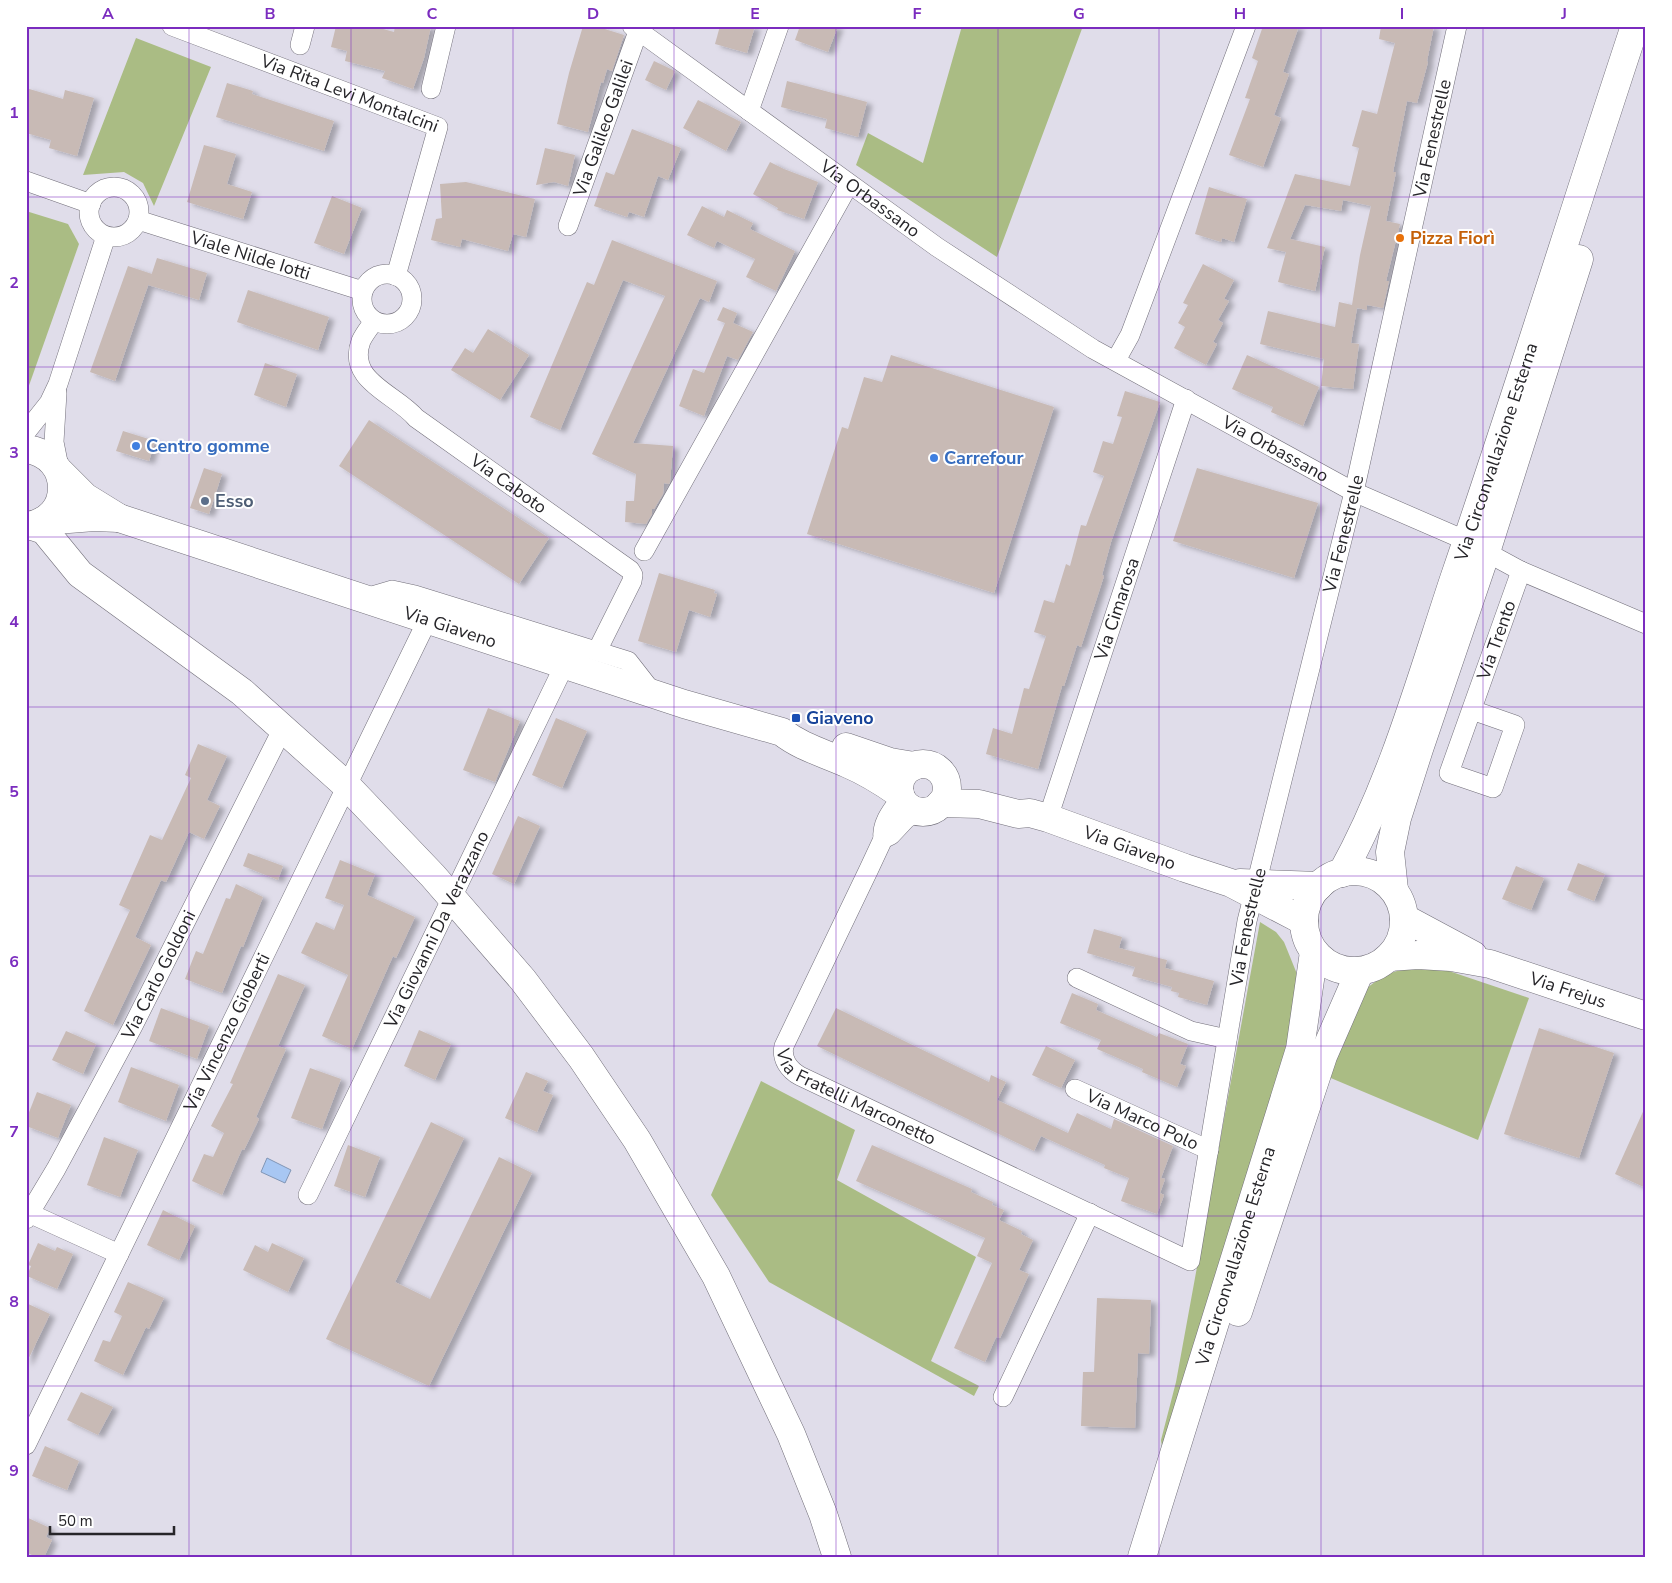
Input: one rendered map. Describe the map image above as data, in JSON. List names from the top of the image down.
{
  "streets": {
    "main road": ["Via Circonvallazione Esterna", "Via Giaveno", "Via Frejus"],
    "street": [
      "Via Rita Levi Montalcini",
      "Via Galileo Galilei",
      "Via Fenestrelle",
      "Via Orbassano",
      "Viale Nilde Iotti",
      "Via Caboto",
      "Via Cimarosa",
      "Via Trento",
      "Via Giovanni Da Verazzano",
      "Via Carlo Goldoni",
      "Via Vincenzo Gioberti",
      "Via Fratelli Marconetto",
      "Via Marco Polo"
    ]
  },
  "crossings": [
    ["Via Rita Levi Montalcini", "Viale Nilde Iotti"],
    ["Via Rita Levi Montalcini", "Via Caboto"],
    ["Via Galileo Galilei", "Via Orbassano"],
    ["Via Fenestrelle", "Via Orbassano"],
    ["Via Fenestrelle", "Via Giaveno"],
    ["Via Fenestrelle", "Via Fratelli Marconetto"],
    ["Via Fenestrelle", "Via Marco Polo"],
    ["Via Orbassano", "Via Circonvallazione Esterna"],
    ["Via Orbassano", "Via Cimarosa"],
    ["Viale Nilde Iotti", "Via Caboto"],
    ["Via Circonvallazione Esterna", "Via Giaveno"],
    ["Via Circonvallazione Esterna", "Via Frejus"],
    ["Via Cimarosa", "Via Giaveno"],
    ["Via Giaveno", "Via Giovanni Da Verazzano"],
    ["Via Giaveno", "Via Frejus"],
    ["Via Giaveno", "Via Vincenzo Gioberti"],
    ["Via Giaveno", "Via Fratelli Marconetto"]
  ],
  "places": {
    "other": [
      "Pizza Fiorì",
      "Centro gomme",
      "Carrefour",
      "Esso"
    ],
    "transit": ["Giaveno"]
  },
  "scale_bar": "50 m",
  "grid": {
    "columns": [
      "A",
      "B",
      "C",
      "D",
      "E",
      "F",
      "G",
      "H",
      "I",
      "J"
    ],
    "rows": [
      "1",
      "2",
      "3",
      "4",
      "5",
      "6",
      "7",
      "8",
      "9"
    ]
  }
}
